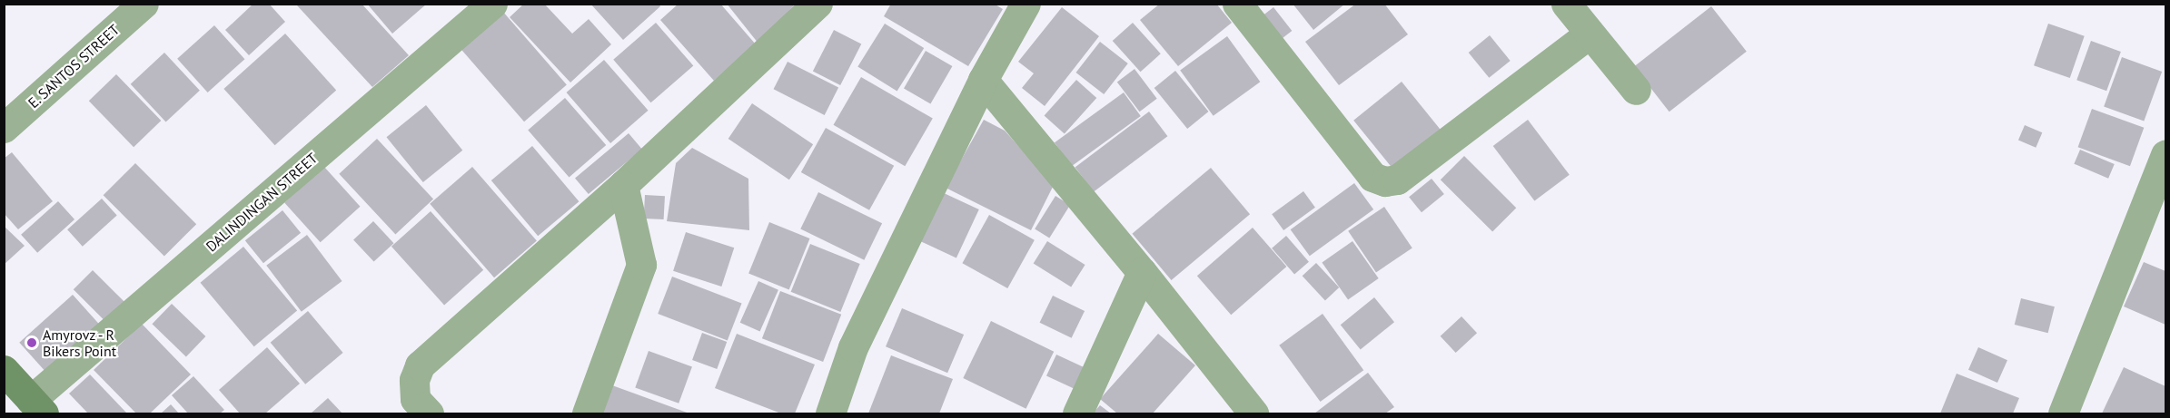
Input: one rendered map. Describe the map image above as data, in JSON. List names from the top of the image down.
{
  "streets": {
    "street": ["E. SANTOS STREET", "DALINDINGAN STREET"]
  },
  "places": ["Amyrovz - R Bikers Point"]
}
